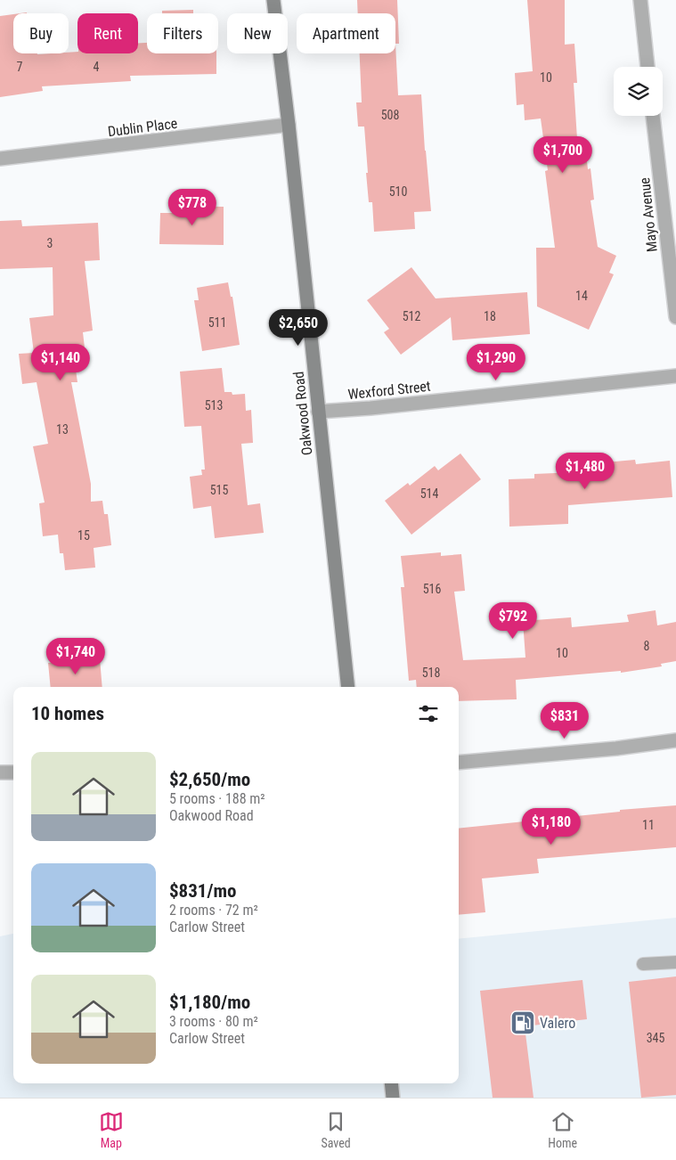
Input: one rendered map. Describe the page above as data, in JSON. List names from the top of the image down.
{
  "streets": {
    "main road": ["Oakwood Road"],
    "street": ["Dublin Place", "Mayo Avenue", "Wexford Street"]
  },
  "crossings": [
    ["Dublin Place", "Oakwood Road"],
    ["Wexford Street", "Oakwood Road"]
  ],
  "places": {
    "fuel station": ["Valero"]
  },
  "house_numbers": [
    "7",
    "4",
    "10",
    "508",
    "510",
    "3",
    "14",
    "512",
    "18",
    "511",
    "513",
    "13",
    "515",
    "514",
    "15",
    "516",
    "8",
    "10",
    "518",
    "11",
    "345"
  ],
  "page": {
    "chip": [
      "Buy",
      "Rent",
      "Filters",
      "New",
      "Apartment"
    ],
    "price": [
      "$1,700",
      "$778",
      "$2,650",
      "$1,140",
      "$1,290",
      "$1,480",
      "$792",
      "$1,740",
      "$831",
      "$1,180"
    ],
    "heading": "10 homes",
    "list": [
      {
        "name": "$2,650/mo",
        "note": "5 rooms · 188 m² · Oakwood Road"
      },
      {
        "name": "$831/mo",
        "note": "2 rooms · 72 m² · Carlow Street"
      },
      {
        "name": "$1,180/mo",
        "note": "3 rooms · 80 m² · Carlow Street"
      }
    ],
    "tabs": ["Map", "Saved", "Home"]
  }
}
